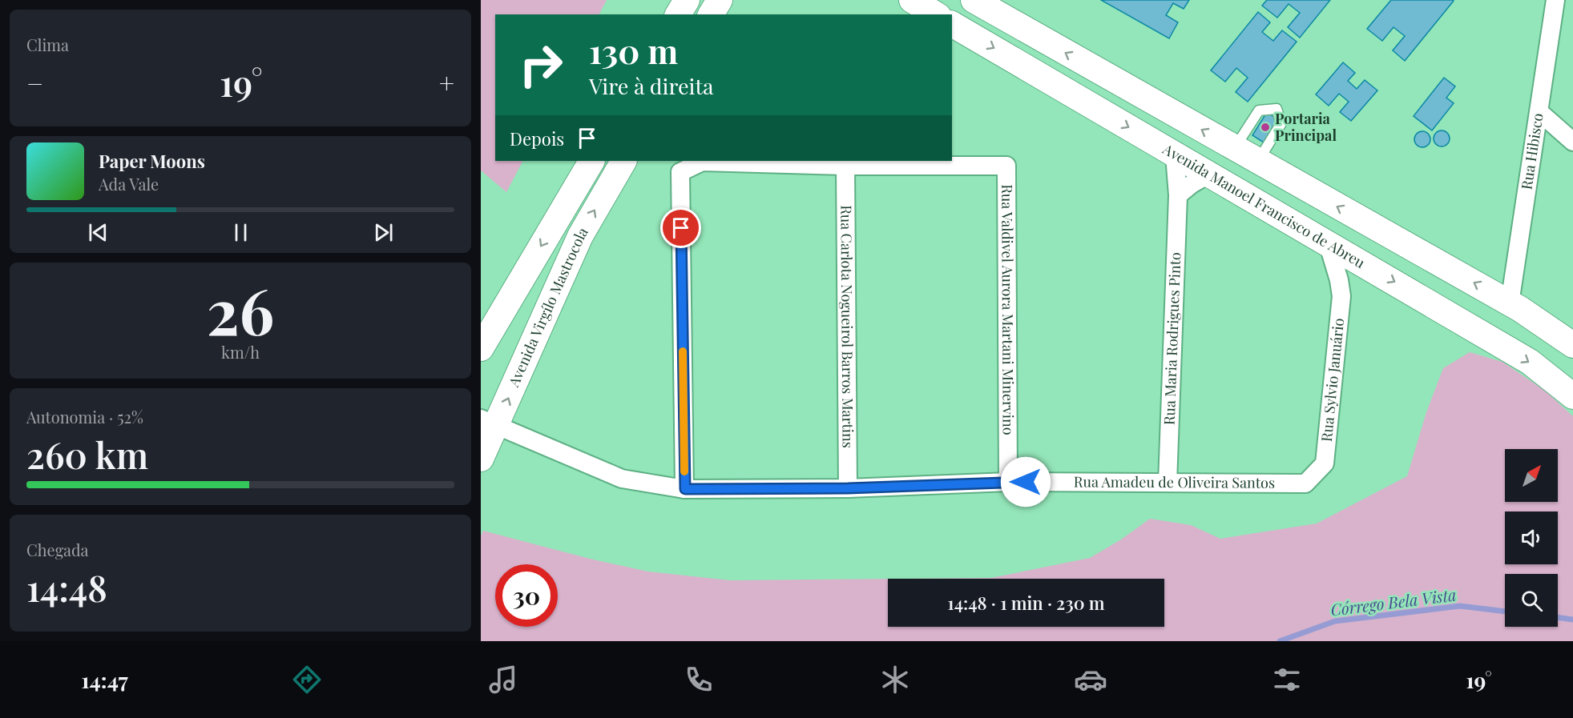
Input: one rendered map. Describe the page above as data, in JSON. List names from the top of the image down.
{
  "streets": {
    "main road": ["Avenida Manoel Francisco de Abreu", "Avenida Virgílo Mastrocola"],
    "street": [
      "Rua Hibisco",
      "Rua Valdivel Aurora Martani Minervino",
      "Rua Carlota Nogueirol Barros Martins",
      "Rua Maria Rodrigues Pinto",
      "Rua Sylvio Januário",
      "Rua Amadeu de Oliveira Santos"
    ]
  },
  "crossings": [
    ["Avenida Manoel Francisco de Abreu", "Rua Maria Rodrigues Pinto"],
    ["Avenida Manoel Francisco de Abreu", "Rua Sylvio Januário"],
    ["Avenida Virgílo Mastrocola", "Rua Amadeu de Oliveira Santos"],
    ["Rua Valdivel Aurora Martani Minervino", "Rua Carlota Nogueirol Barros Martins"],
    ["Rua Valdivel Aurora Martani Minervino", "Rua Amadeu de Oliveira Santos"],
    ["Rua Carlota Nogueirol Barros Martins", "Rua Amadeu de Oliveira Santos"],
    ["Rua Maria Rodrigues Pinto", "Rua Amadeu de Oliveira Santos"],
    ["Rua Sylvio Januário", "Rua Amadeu de Oliveira Santos"]
  ],
  "water": ["Córrego Bela Vista"],
  "places": ["Portaria Principal"],
  "north": "top right",
  "page": {
    "tile": [
      "Clima",
      ["26", "km/h"],
      ["Autonomia · 52%", "260 km"],
      ["Chegada", "14:48"]
    ],
    "turn": ["130 m", "Vire à direita"],
    "heat": ["−", "19°", "+"],
    "then": "Depois",
    "song": ["Paper Moons", "Ada Vale"],
    "limit": "30",
    "trip": "14:48 · 1 min · 230 m",
    "tabs": ["14:47", "19°"]
  }
}
